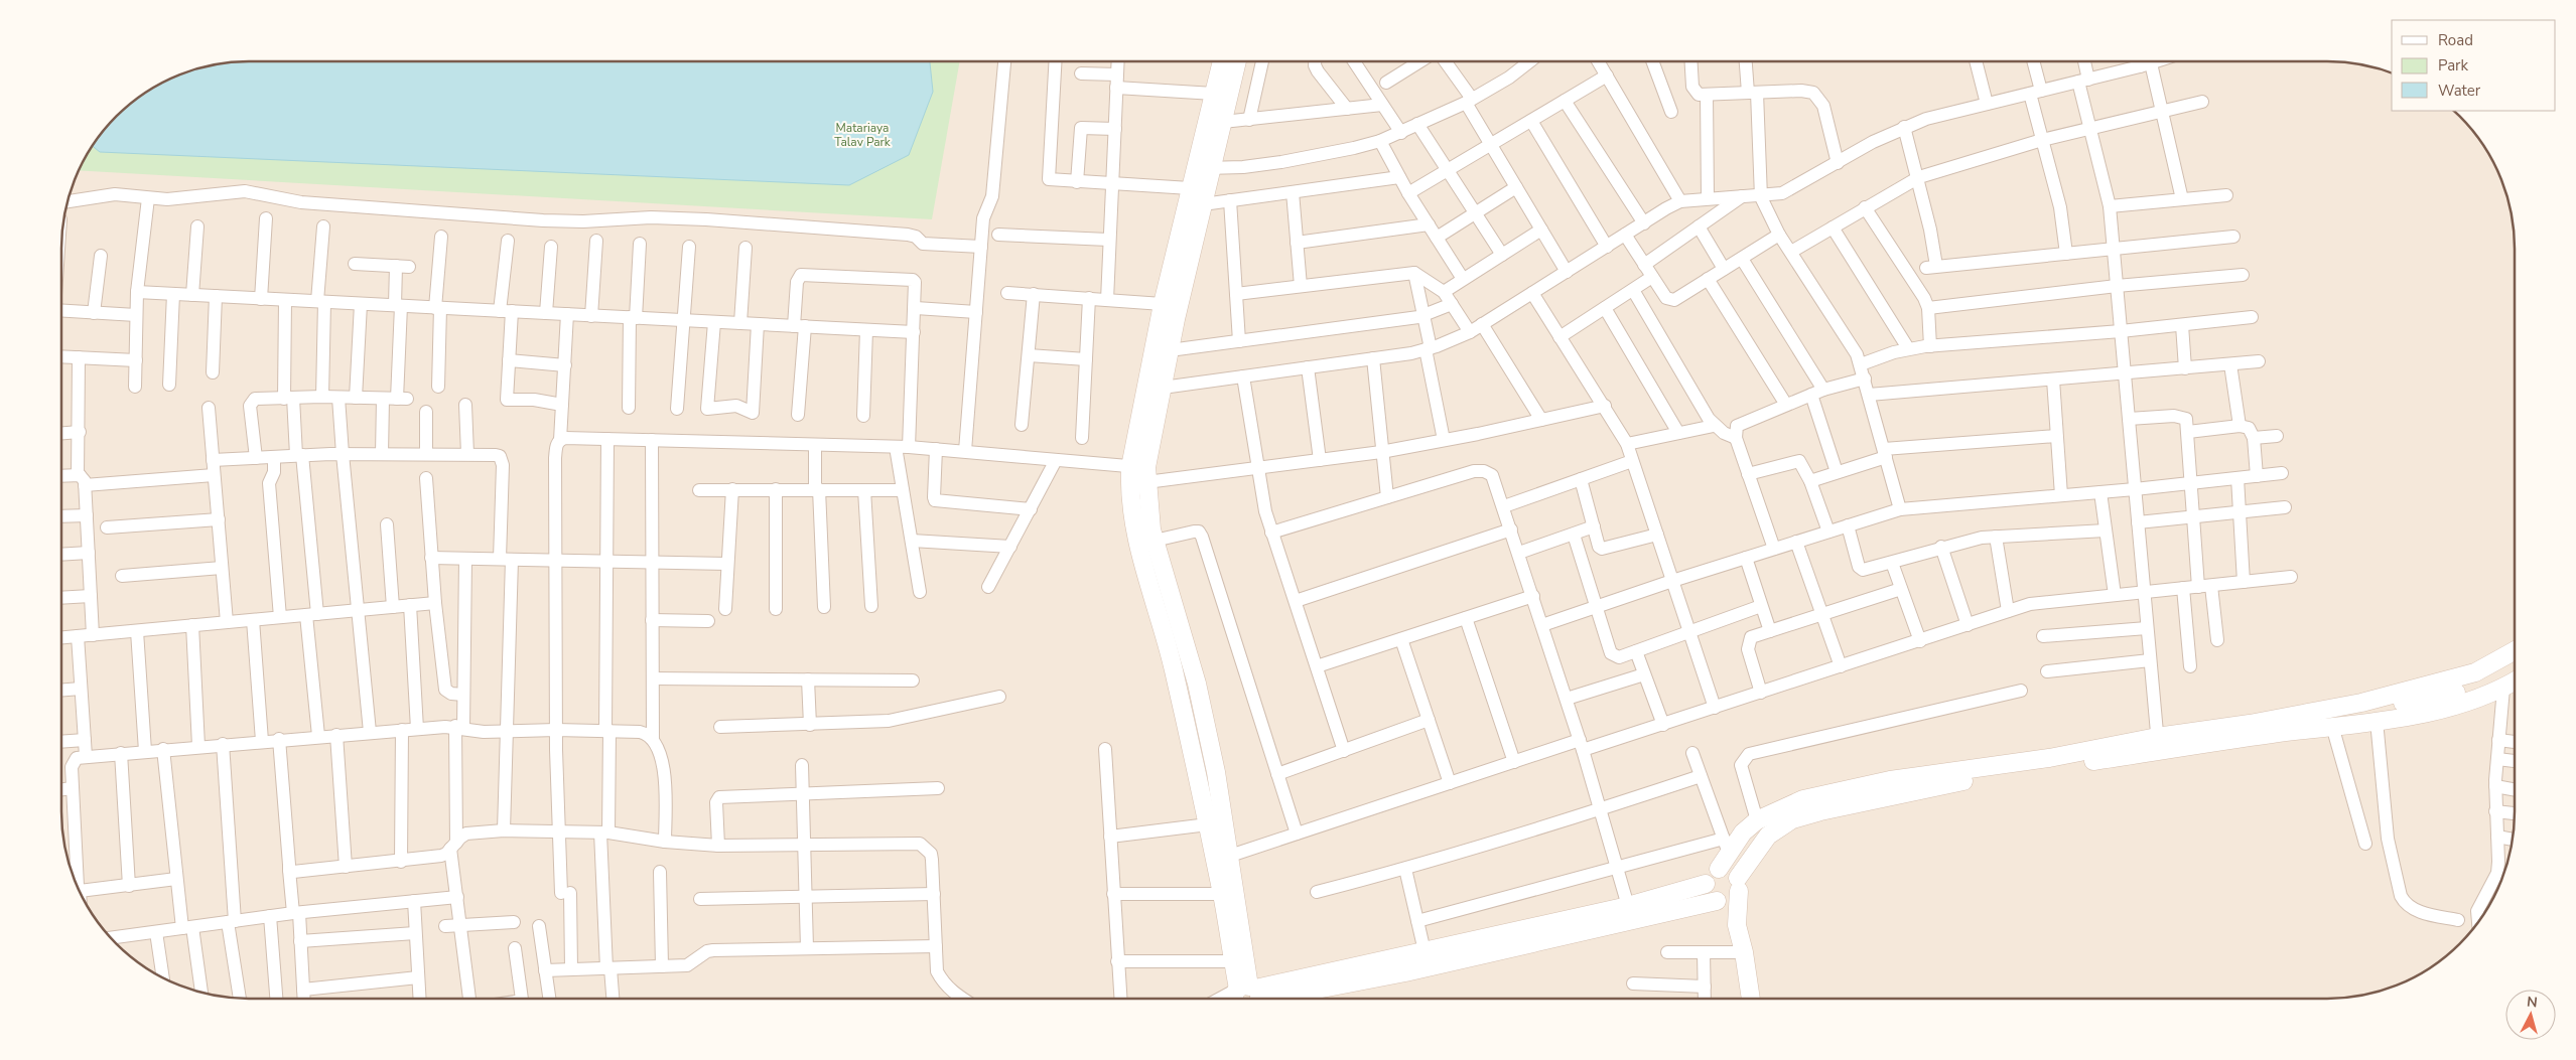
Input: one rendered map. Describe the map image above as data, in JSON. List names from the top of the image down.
{
  "parks": ["Matariaya Talav Park"],
  "legend": ["Road", "Park", "Water"],
  "north": "top"
}
